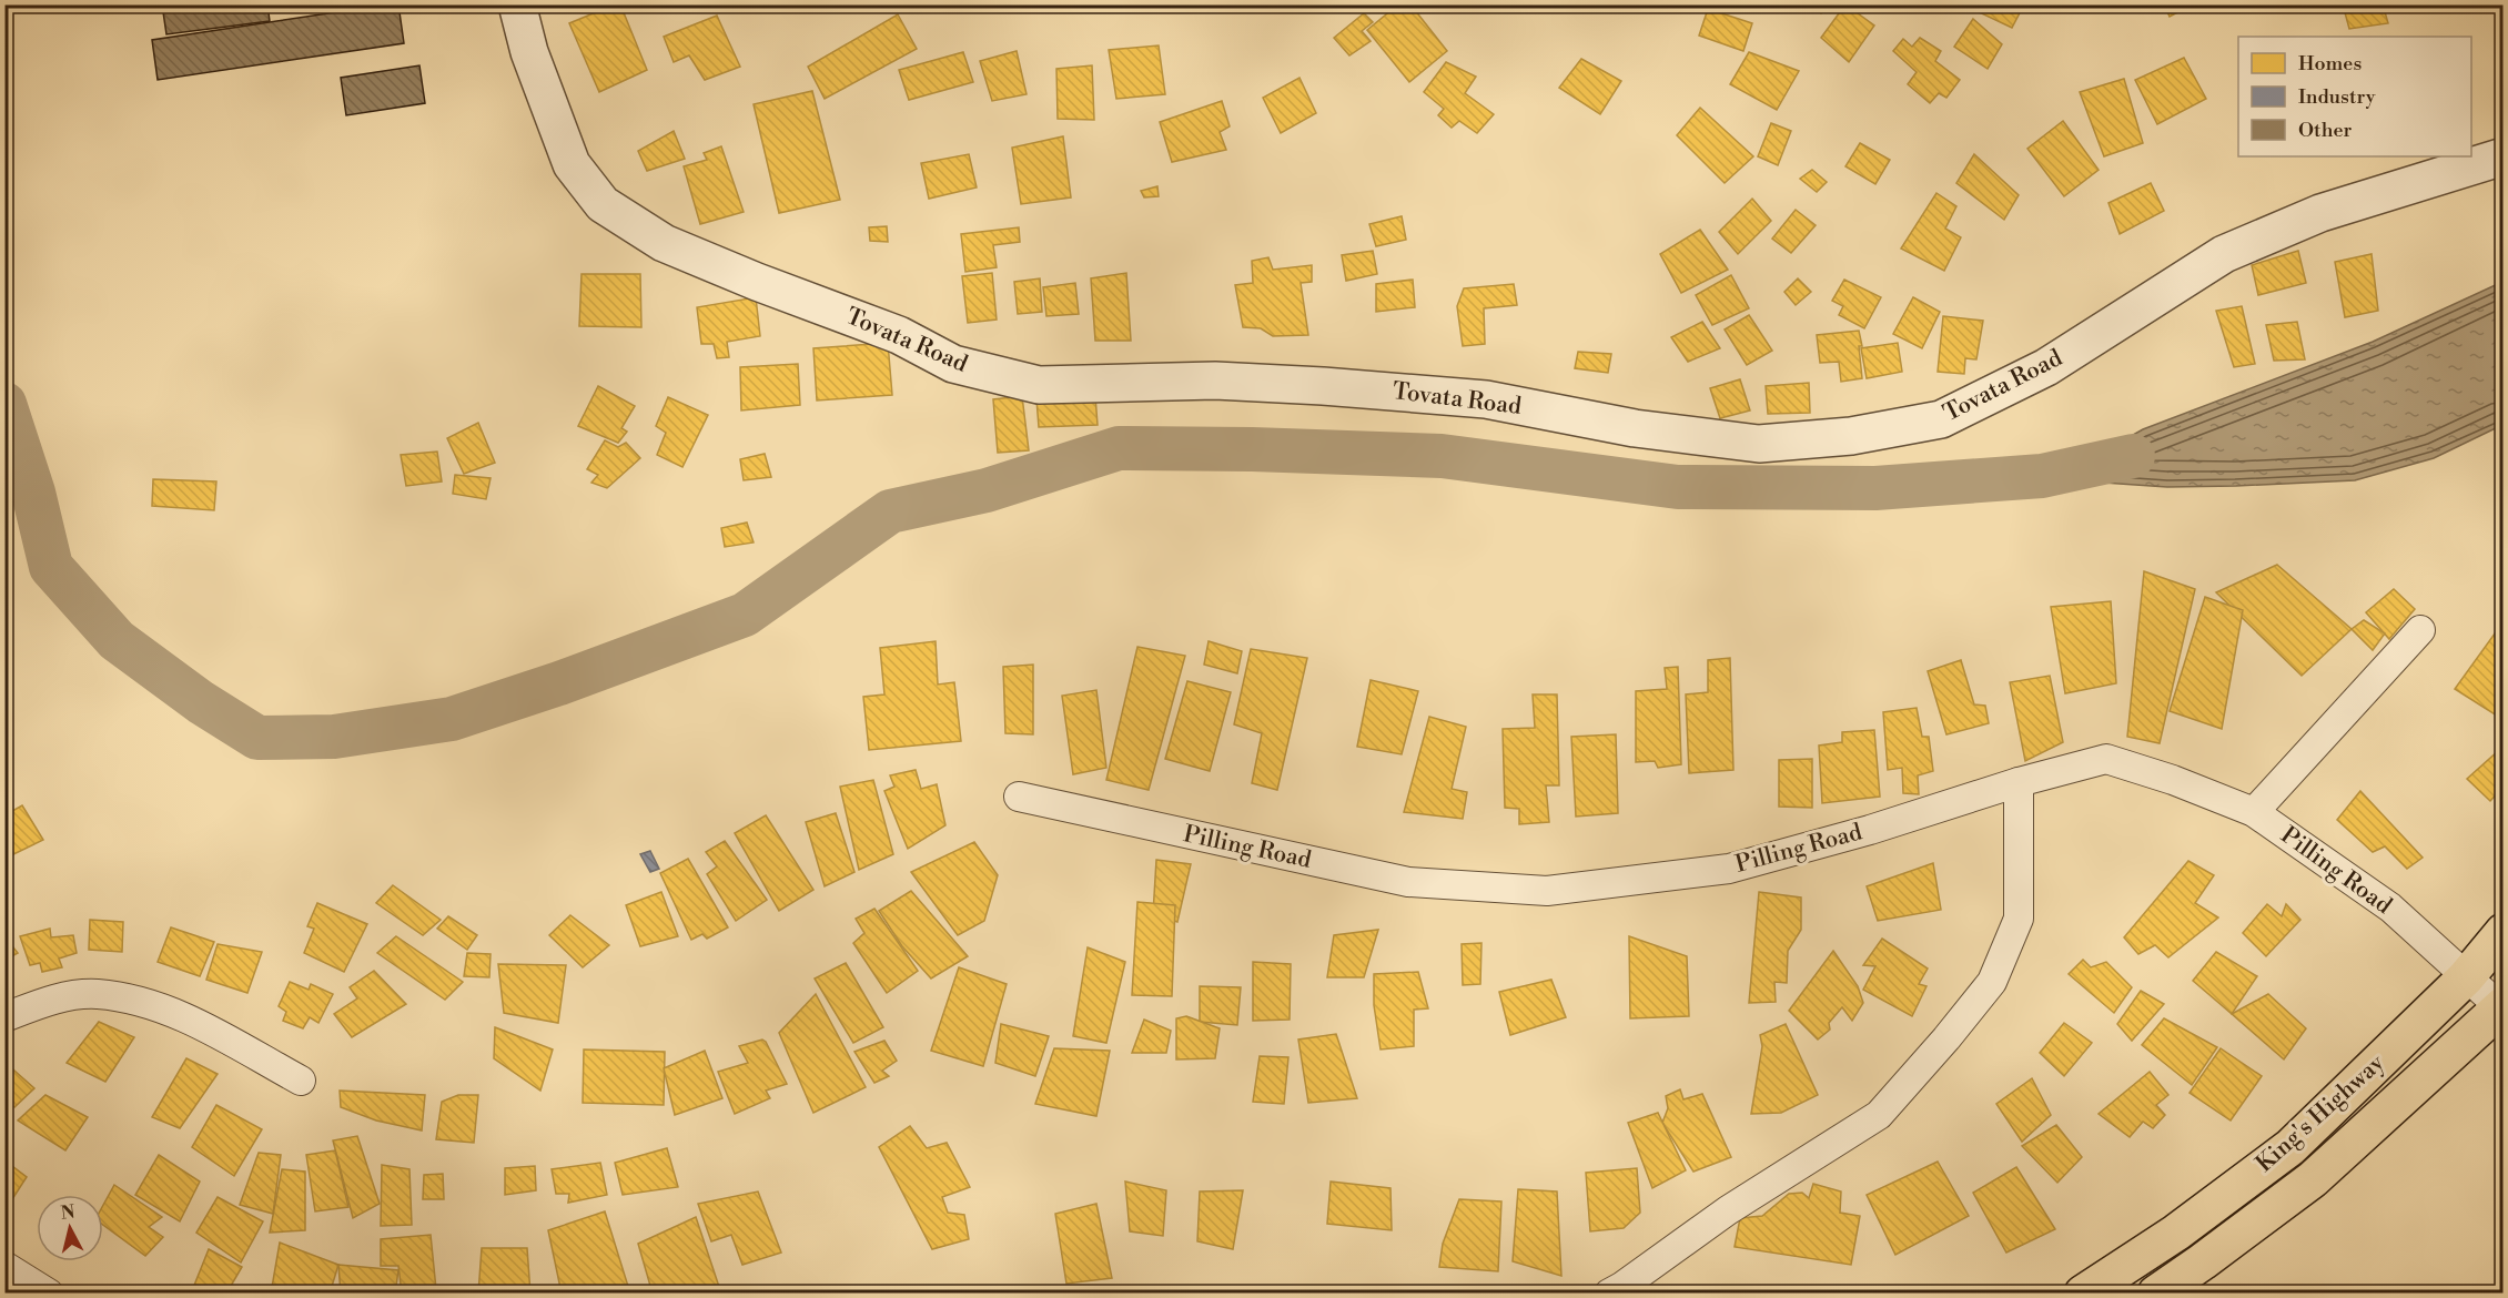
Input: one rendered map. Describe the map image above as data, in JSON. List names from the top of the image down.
{
  "streets": {
    "highway": ["King's Highway"],
    "street": ["Tovata Road", "Pilling Road"]
  },
  "crossings": [
    ["Pilling Road", "King's Highway"]
  ],
  "legend": ["Homes", "Industry", "Other"],
  "north": "top"
}
